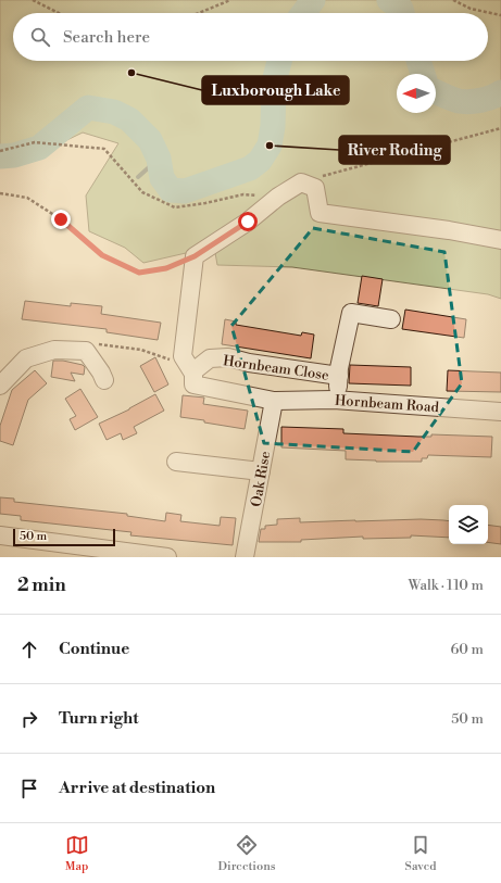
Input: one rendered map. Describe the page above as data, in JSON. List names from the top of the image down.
{
  "streets": {
    "street": ["Hornbeam Close", "Hornbeam Road", "Oak Rise"]
  },
  "crossings": [
    ["Hornbeam Road", "Oak Rise"]
  ],
  "places": ["Luxborough Lake", "River Roding"],
  "scale_bar": "50 m",
  "north": "left",
  "page": {
    "search": "Search here",
    "scale": "50 m",
    "heading": ["2 min", "Walk · 110 m"],
    "list": [
      ["Continue", "60 m"],
      ["Turn right", "50 m"],
      "Arrive at destination"
    ],
    "nav": ["Map", "Directions", "Saved"]
  }
}
